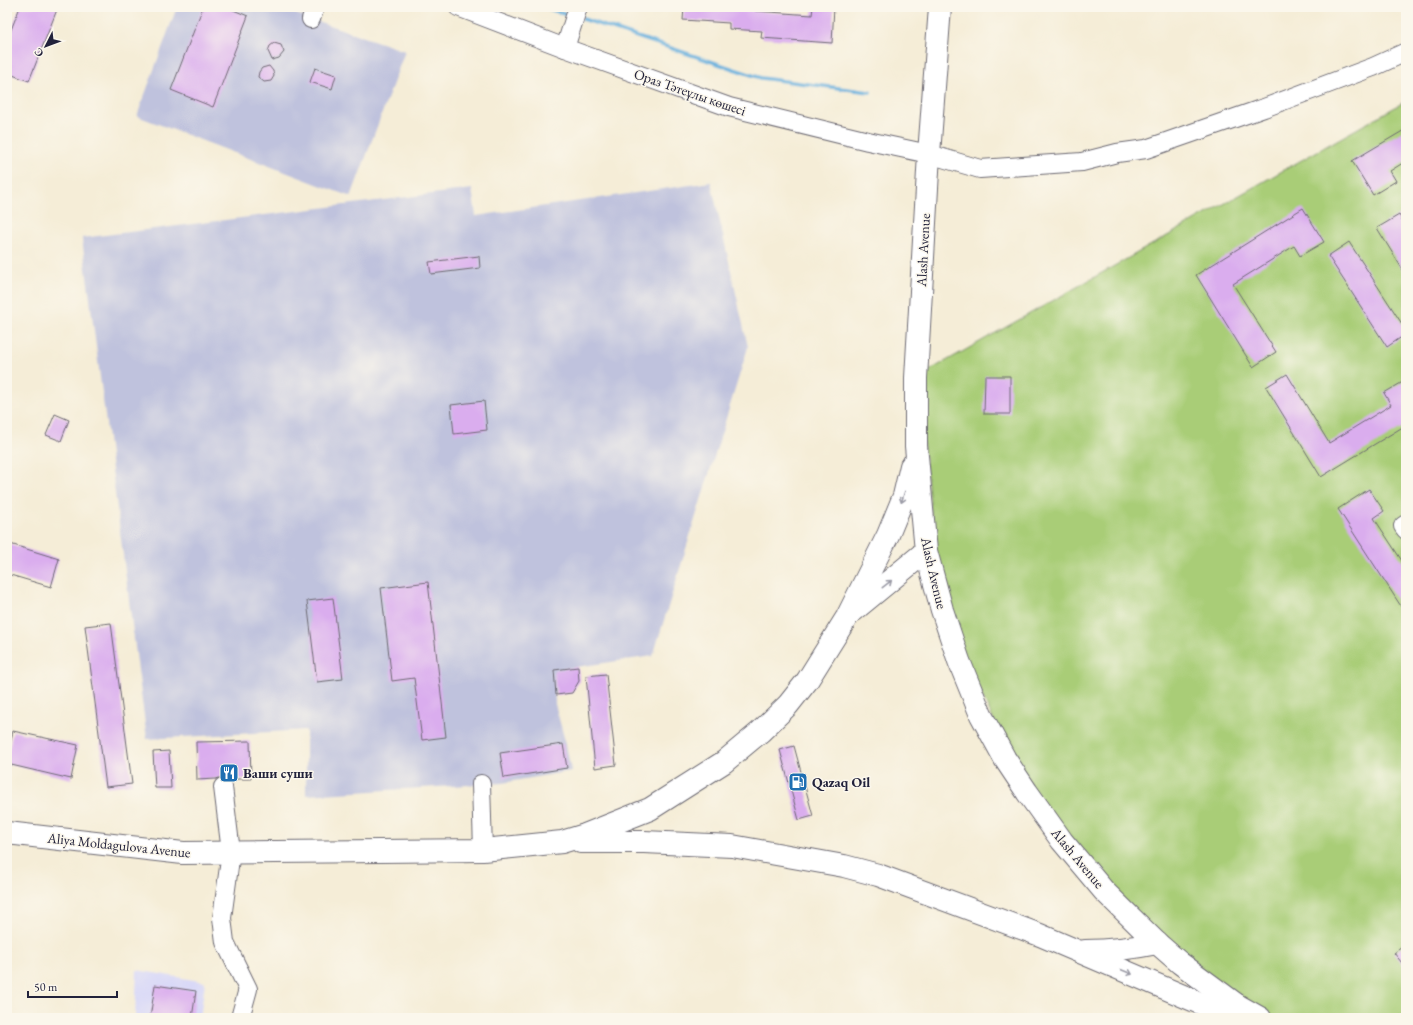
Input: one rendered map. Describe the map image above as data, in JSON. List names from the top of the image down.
{
  "streets": {
    "main road": ["Alash Avenue", "Aliya Moldagulova Avenue"],
    "street": ["Ораз Тәтеұлы көшесі"]
  },
  "crossings": [
    ["Ораз Тәтеұлы көшесі", "Alash Avenue"]
  ],
  "places": {
    "restaurant": ["Ваши суши"],
    "fuel station": ["Qazaq Oil"]
  },
  "scale_bar": "50 m",
  "north": "bottom left"
}
